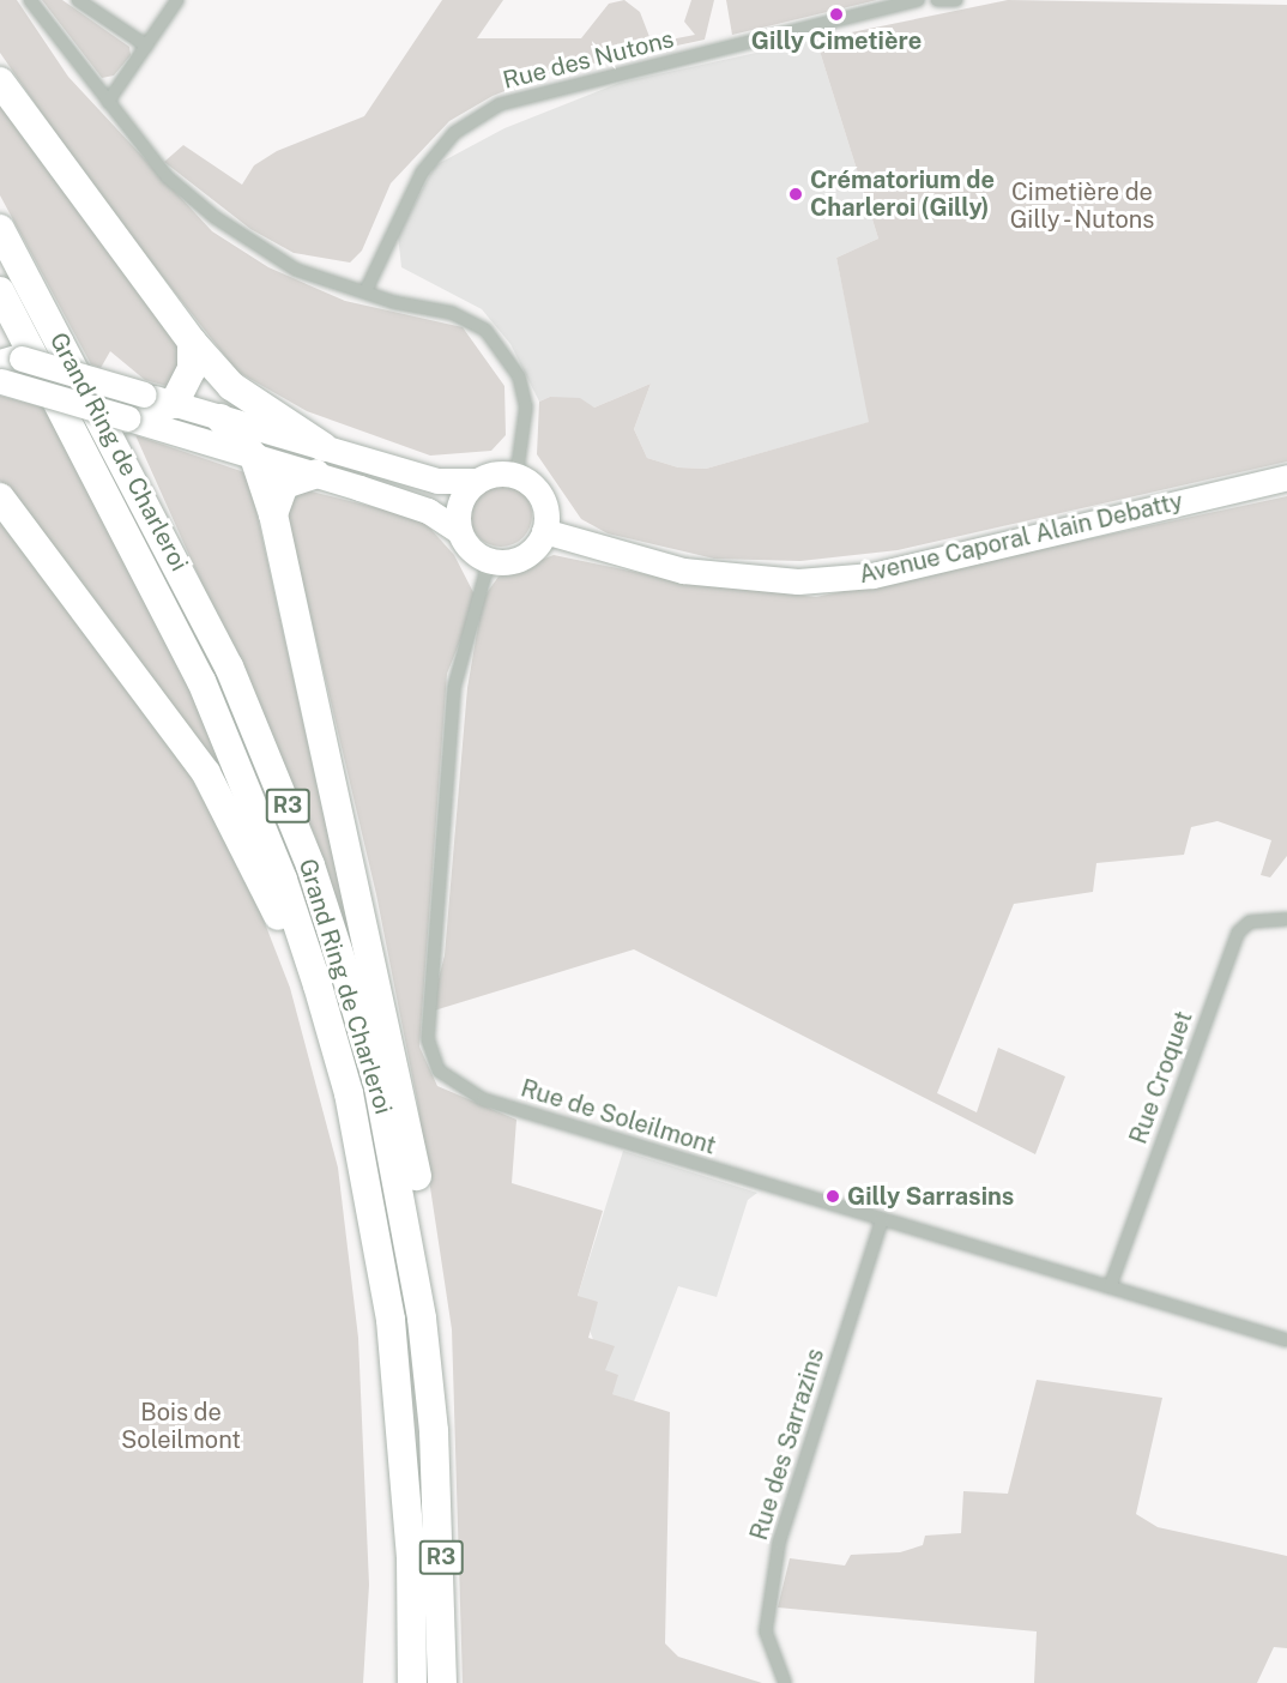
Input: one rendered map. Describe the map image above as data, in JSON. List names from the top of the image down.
{
  "streets": {
    "highway": ["Grand Ring de Charleroi", "R3"],
    "main road": ["Avenue Caporal Alain Debatty"],
    "street": [
      "Rue des Nutons",
      "Rue Croquet",
      "Rue de Soleilmont",
      "Rue des Sarrazins"
    ]
  },
  "crossings": [
    ["Avenue Caporal Alain Debatty", "Rue de Soleilmont"],
    ["Rue Croquet", "Rue de Soleilmont"],
    ["Rue de Soleilmont", "Rue des Sarrazins"]
  ],
  "parks": ["Cimetière de Gilly - Nutons", "Bois de Soleilmont"],
  "places": ["Gilly Cimetière", "Crématorium de Charleroi (Gilly)", "Gilly Sarrasins"]
}
